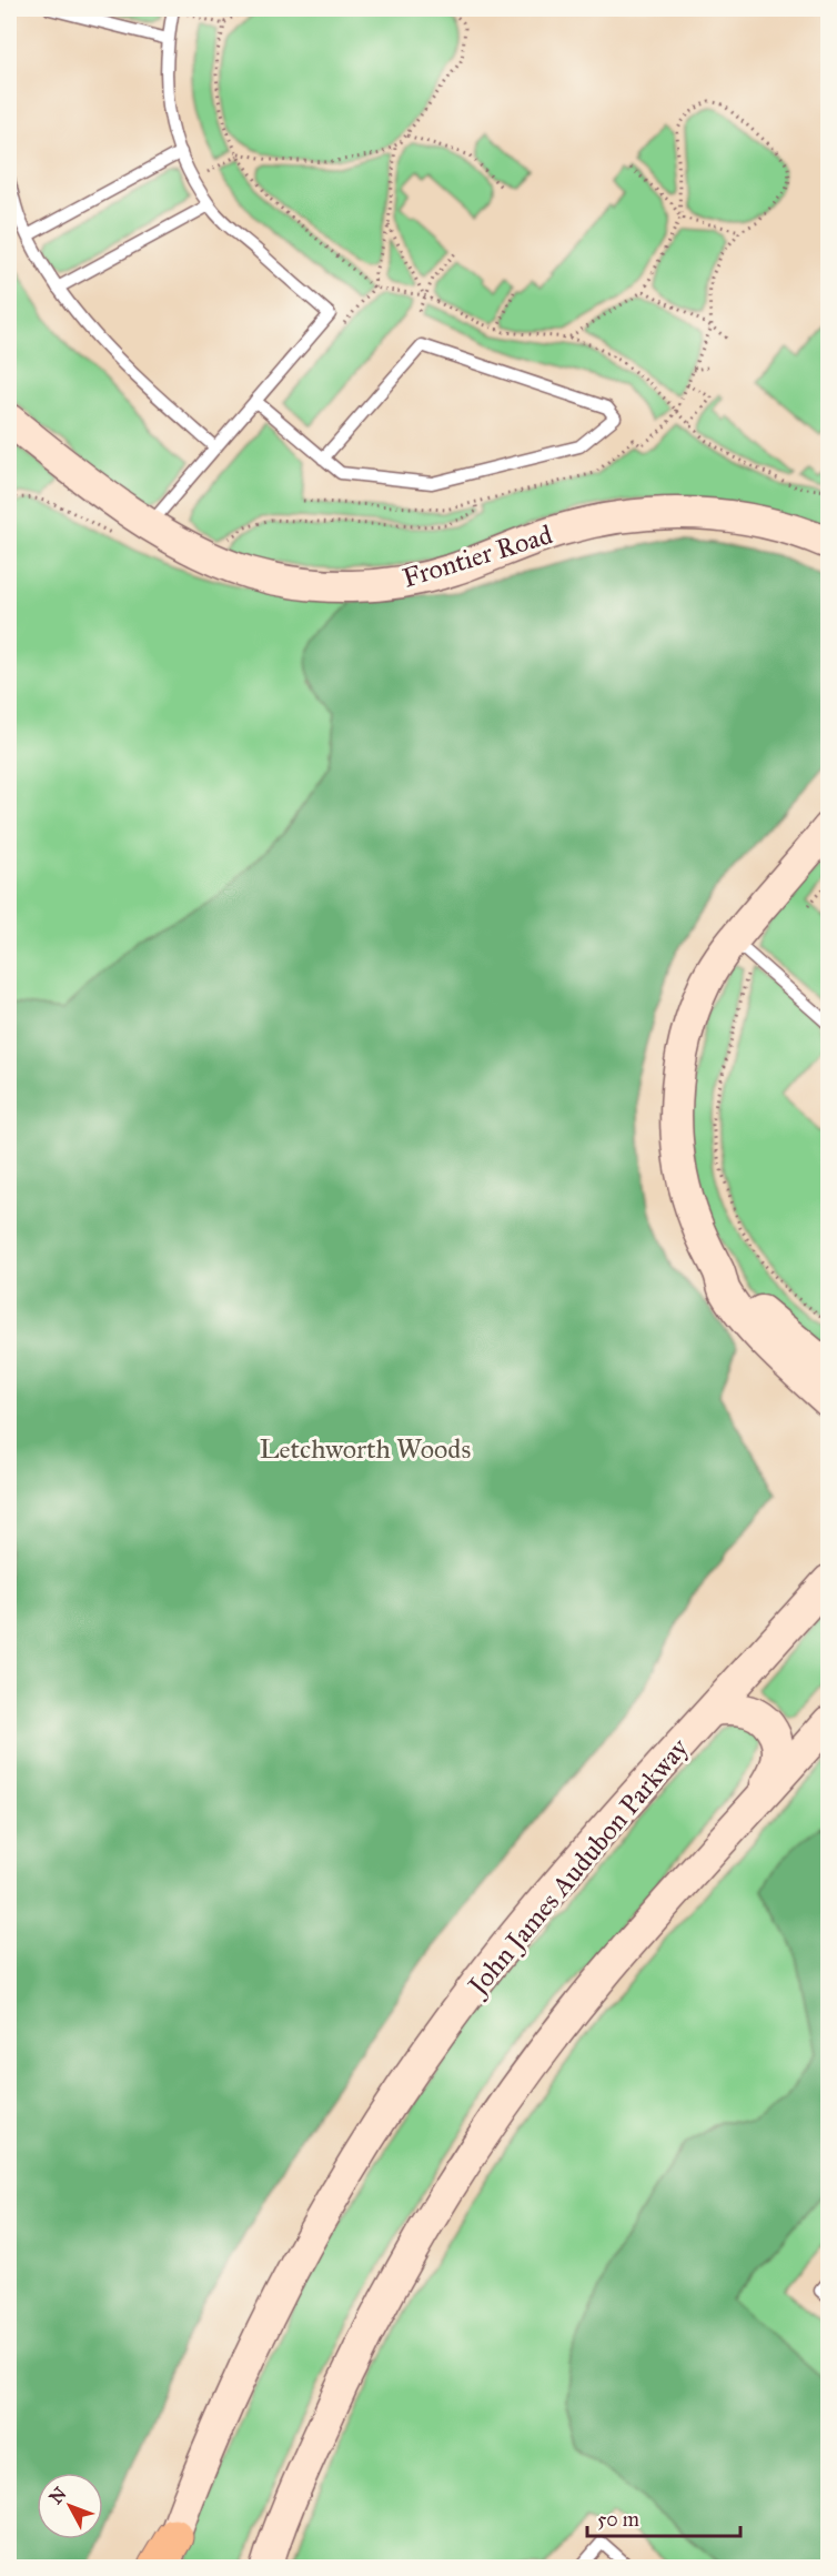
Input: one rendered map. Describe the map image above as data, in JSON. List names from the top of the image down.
{
  "streets": {
    "main road": ["Frontier Road", "John James Audubon Parkway"]
  },
  "parks": ["Letchworth Woods"],
  "scale_bar": "50 m",
  "north": "top left"
}
